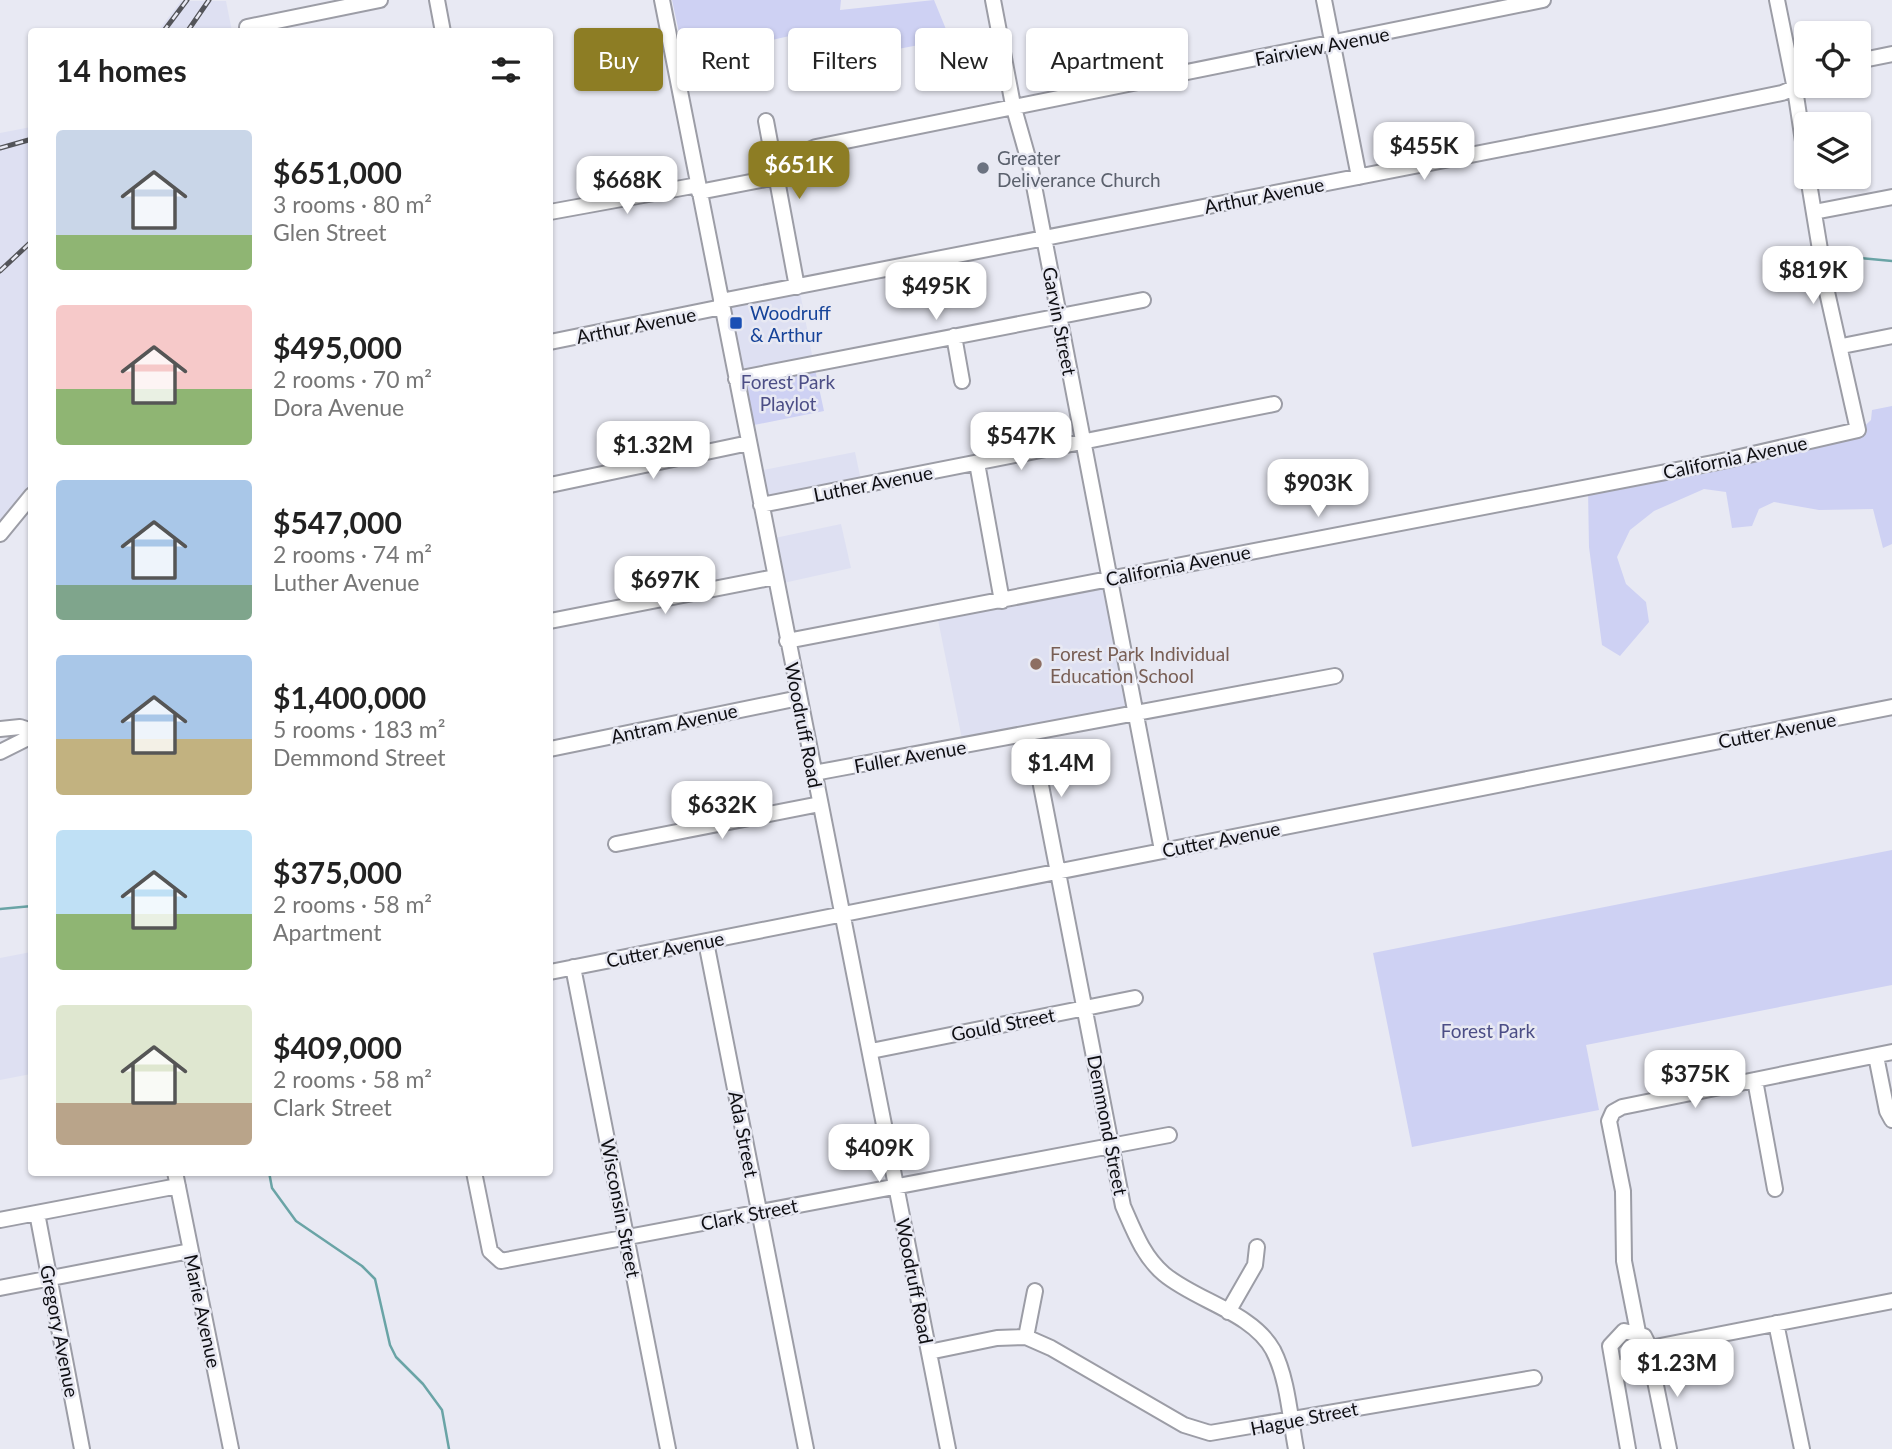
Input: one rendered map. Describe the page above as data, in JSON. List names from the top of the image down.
{
  "streets": {
    "street": [
      "Fairview Avenue",
      "Arthur Avenue",
      "Garvin Street",
      "California Avenue",
      "Luther Avenue",
      "Antram Avenue",
      "Woodruff Road",
      "Cutter Avenue",
      "Fuller Avenue",
      "Gould Street",
      "Demmond Street",
      "Ada Street",
      "Wisconsin Street",
      "Clark Street",
      "Marie Avenue",
      "Gregory Avenue",
      "Hague Street"
    ]
  },
  "crossings": [
    ["Fairview Avenue", "Garvin Street"],
    ["Arthur Avenue", "Garvin Street"],
    ["Arthur Avenue", "Woodruff Road"],
    ["Garvin Street", "California Avenue"],
    ["Garvin Street", "Luther Avenue"],
    ["Garvin Street", "Cutter Avenue"],
    ["Garvin Street", "Fuller Avenue"],
    ["California Avenue", "Woodruff Road"],
    ["Luther Avenue", "Woodruff Road"],
    ["Antram Avenue", "Woodruff Road"],
    ["Woodruff Road", "Cutter Avenue"],
    ["Woodruff Road", "Fuller Avenue"],
    ["Woodruff Road", "Gould Street"],
    ["Woodruff Road", "Clark Street"],
    ["Woodruff Road", "Hague Street"],
    ["Cutter Avenue", "Demmond Street"],
    ["Cutter Avenue", "Ada Street"],
    ["Cutter Avenue", "Wisconsin Street"],
    ["Fuller Avenue", "Demmond Street"],
    ["Gould Street", "Demmond Street"],
    ["Demmond Street", "Clark Street"],
    ["Demmond Street", "Hague Street"],
    ["Ada Street", "Clark Street"],
    ["Wisconsin Street", "Clark Street"]
  ],
  "parks": ["Forest Park Playlot", "Forest Park"],
  "places": {
    "other": ["Greater Deliverance Church", "Forest Park Individual Education School"],
    "transit": ["Woodruff & Arthur"]
  },
  "page": {
    "chip": [
      "Buy",
      "Rent",
      "Filters",
      "New",
      "Apartment"
    ],
    "heading": "14 homes",
    "list": [
      {
        "name": "$651,000",
        "note": "3 rooms · 80 m² · Glen Street"
      },
      {
        "name": "$495,000",
        "note": "2 rooms · 70 m² · Dora Avenue"
      },
      {
        "name": "$547,000",
        "note": "2 rooms · 74 m² · Luther Avenue"
      },
      {
        "name": "$1,400,000",
        "note": "5 rooms · 183 m² · Demmond Street"
      },
      {
        "name": "$375,000",
        "note": "2 rooms · 58 m² · Apartment"
      },
      {
        "name": "$409,000",
        "note": "2 rooms · 58 m² · Clark Street"
      }
    ],
    "price": [
      "$455K",
      "$651K",
      "$668K",
      "$819K",
      "$495K",
      "$547K",
      "$1.32M",
      "$903K",
      "$697K",
      "$1.4M",
      "$632K",
      "$375K",
      "$409K",
      "$1.23M"
    ]
  }
}
